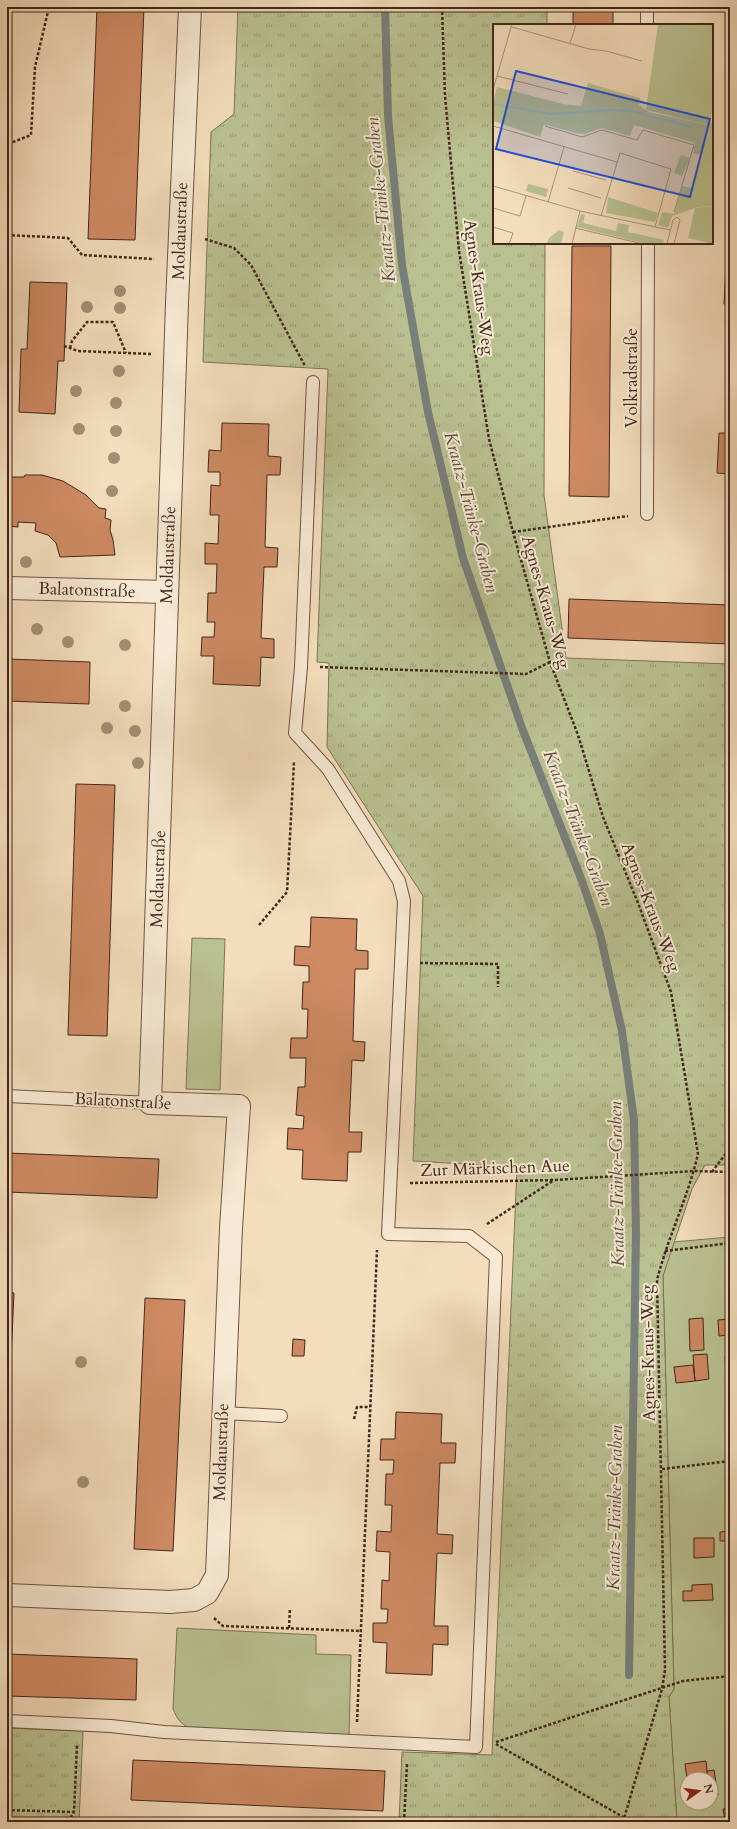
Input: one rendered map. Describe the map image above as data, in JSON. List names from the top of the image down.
{
  "streets": {
    "street": ["Moldaustraße", "Balatonstraße"],
    "lane": ["Volkradstraße"],
    "path": ["Agnes-Kraus-Weg", "Zur Märkischen Aue"]
  },
  "crossings": [
    ["Moldaustraße", "Balatonstraße"],
    ["Agnes-Kraus-Weg", "Zur Märkischen Aue"]
  ],
  "water": ["Kraatz-Tränke-Graben"],
  "north": "right"
}
